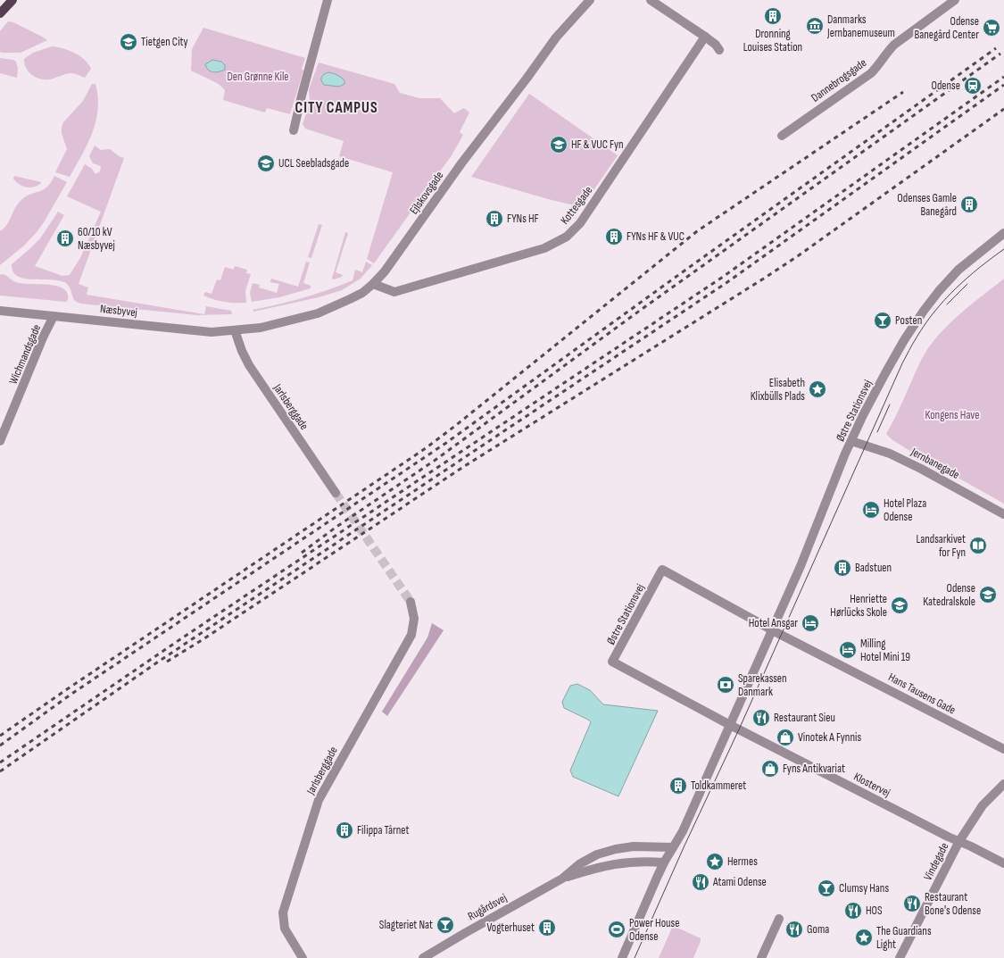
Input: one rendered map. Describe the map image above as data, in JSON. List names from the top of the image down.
{
  "streets": {
    "street": [
      "Dannebrogsgade",
      "Ejlskovsgade",
      "Kottesgade",
      "Næsbyvej",
      "Wichmandsgade",
      "Jarlsberggade",
      "Østre Stationsvej",
      "Jernbanegade",
      "Hans Tausens Gade",
      "Klostervej",
      "Vindegade",
      "Rugårdsvej"
    ]
  },
  "crossings": [
    ["Ejlskovsgade", "Kottesgade"],
    ["Ejlskovsgade", "Næsbyvej"],
    ["Ejlskovsgade", "Jarlsberggade"],
    ["Næsbyvej", "Wichmandsgade"],
    ["Næsbyvej", "Jarlsberggade"],
    ["Østre Stationsvej", "Jernbanegade"],
    ["Østre Stationsvej", "Hans Tausens Gade"],
    ["Østre Stationsvej", "Klostervej"],
    ["Østre Stationsvej", "Rugårdsvej"],
    ["Klostervej", "Vindegade"]
  ],
  "districts": ["CITY CAMPUS"],
  "parks": ["Den Grønne Kile", "Kongens Have"],
  "places": {
    "building": [
      "Dronning Louises Station",
      "Odenses Gamle Banegård",
      "FYNs HF",
      "FYNs HF & VUC",
      "60/10 kV Næsbyvej",
      "Badstuen",
      "Toldkammeret",
      "Filippa Tårnet",
      "Vogterhuset"
    ],
    "museum": ["Danmarks Jernbanemuseum"],
    "supermarket": ["Odense Banegård Center"],
    "school or university": [
      "Tietgen City",
      "HF & VUC Fyn",
      "UCL Seebladsgade",
      "Odense Katedralskole",
      "Henriette Hørlücks Skole"
    ],
    "station": ["Odense"],
    "bar": ["Posten", "Clumsy Hans", "Slagteriet Nat"],
    "place": ["Elisabeth Klixbülls Plads", "Hermes", "The Guardians Light"],
    "hotel": ["Hotel Plaza Odense", "Hotel Ansgar", "Milling Hotel Mini 19"],
    "library": ["Landsarkivet for Fyn"],
    "bank": ["Sparekassen Danmark"],
    "restaurant": [
      "Restaurant Sieu",
      "Atami Odense",
      "Restaurant Bone's Odense",
      "HOS",
      "Goma"
    ],
    "shop": ["Vinotek A Fynnis", "Fyns Antikvariat"],
    "sports": ["Power House Odense"]
  }
}
